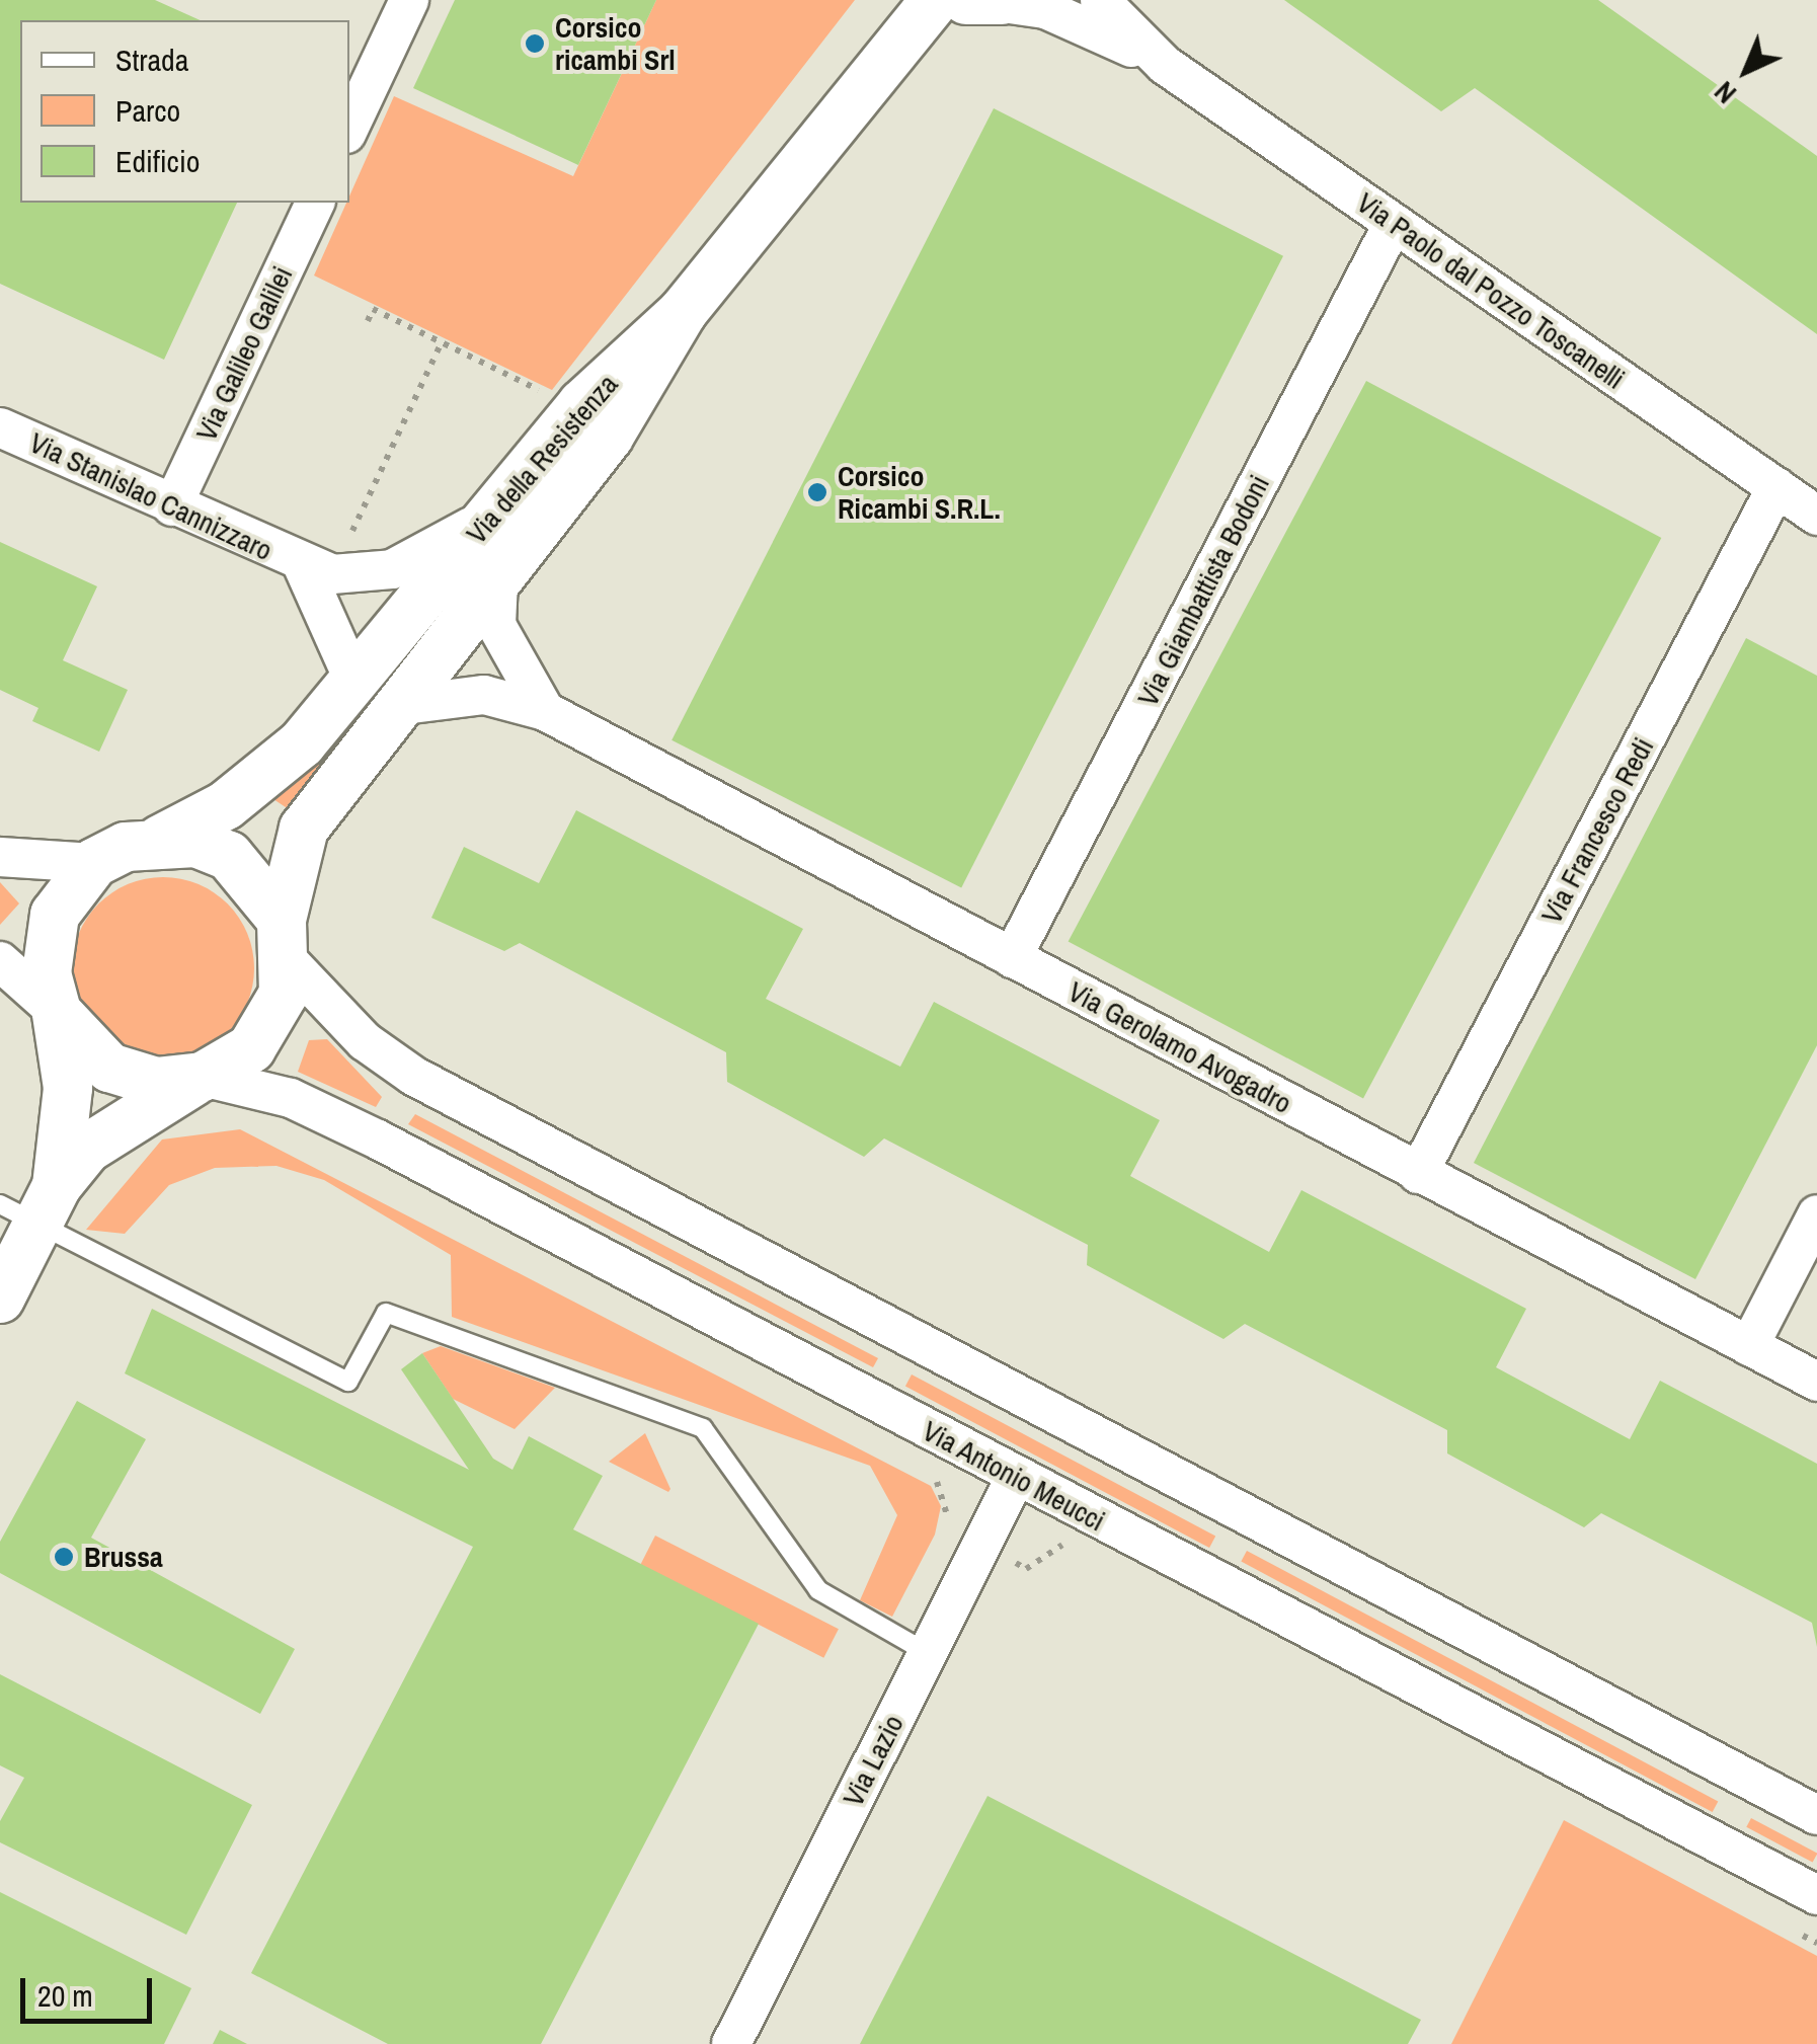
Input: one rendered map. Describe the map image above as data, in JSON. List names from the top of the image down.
{
  "streets": {
    "street": [
      "Via Paolo dal Pozzo Toscanelli",
      "Via Galileo Galilei",
      "Via della Resistenza",
      "Via Stanislao Cannizzaro",
      "Via Giambattista Bodoni",
      "Via Francesco Redi",
      "Via Gerolamo Avogadro",
      "Via Antonio Meucci",
      "Via Lazio"
    ]
  },
  "crossings": [
    ["Via Paolo dal Pozzo Toscanelli", "Via Giambattista Bodoni"],
    ["Via Paolo dal Pozzo Toscanelli", "Via Francesco Redi"],
    ["Via Galileo Galilei", "Via Stanislao Cannizzaro"],
    ["Via della Resistenza", "Via Stanislao Cannizzaro"],
    ["Via della Resistenza", "Via Antonio Meucci"],
    ["Via Giambattista Bodoni", "Via Gerolamo Avogadro"],
    ["Via Francesco Redi", "Via Gerolamo Avogadro"],
    ["Via Antonio Meucci", "Via Lazio"]
  ],
  "places": ["Corsico ricambi Srl", "Corsico Ricambi S.R.L.", "Brussa"],
  "legend": ["Strada", "Parco", "Edificio"],
  "scale_bar": "20 m",
  "north": "bottom left"
}
